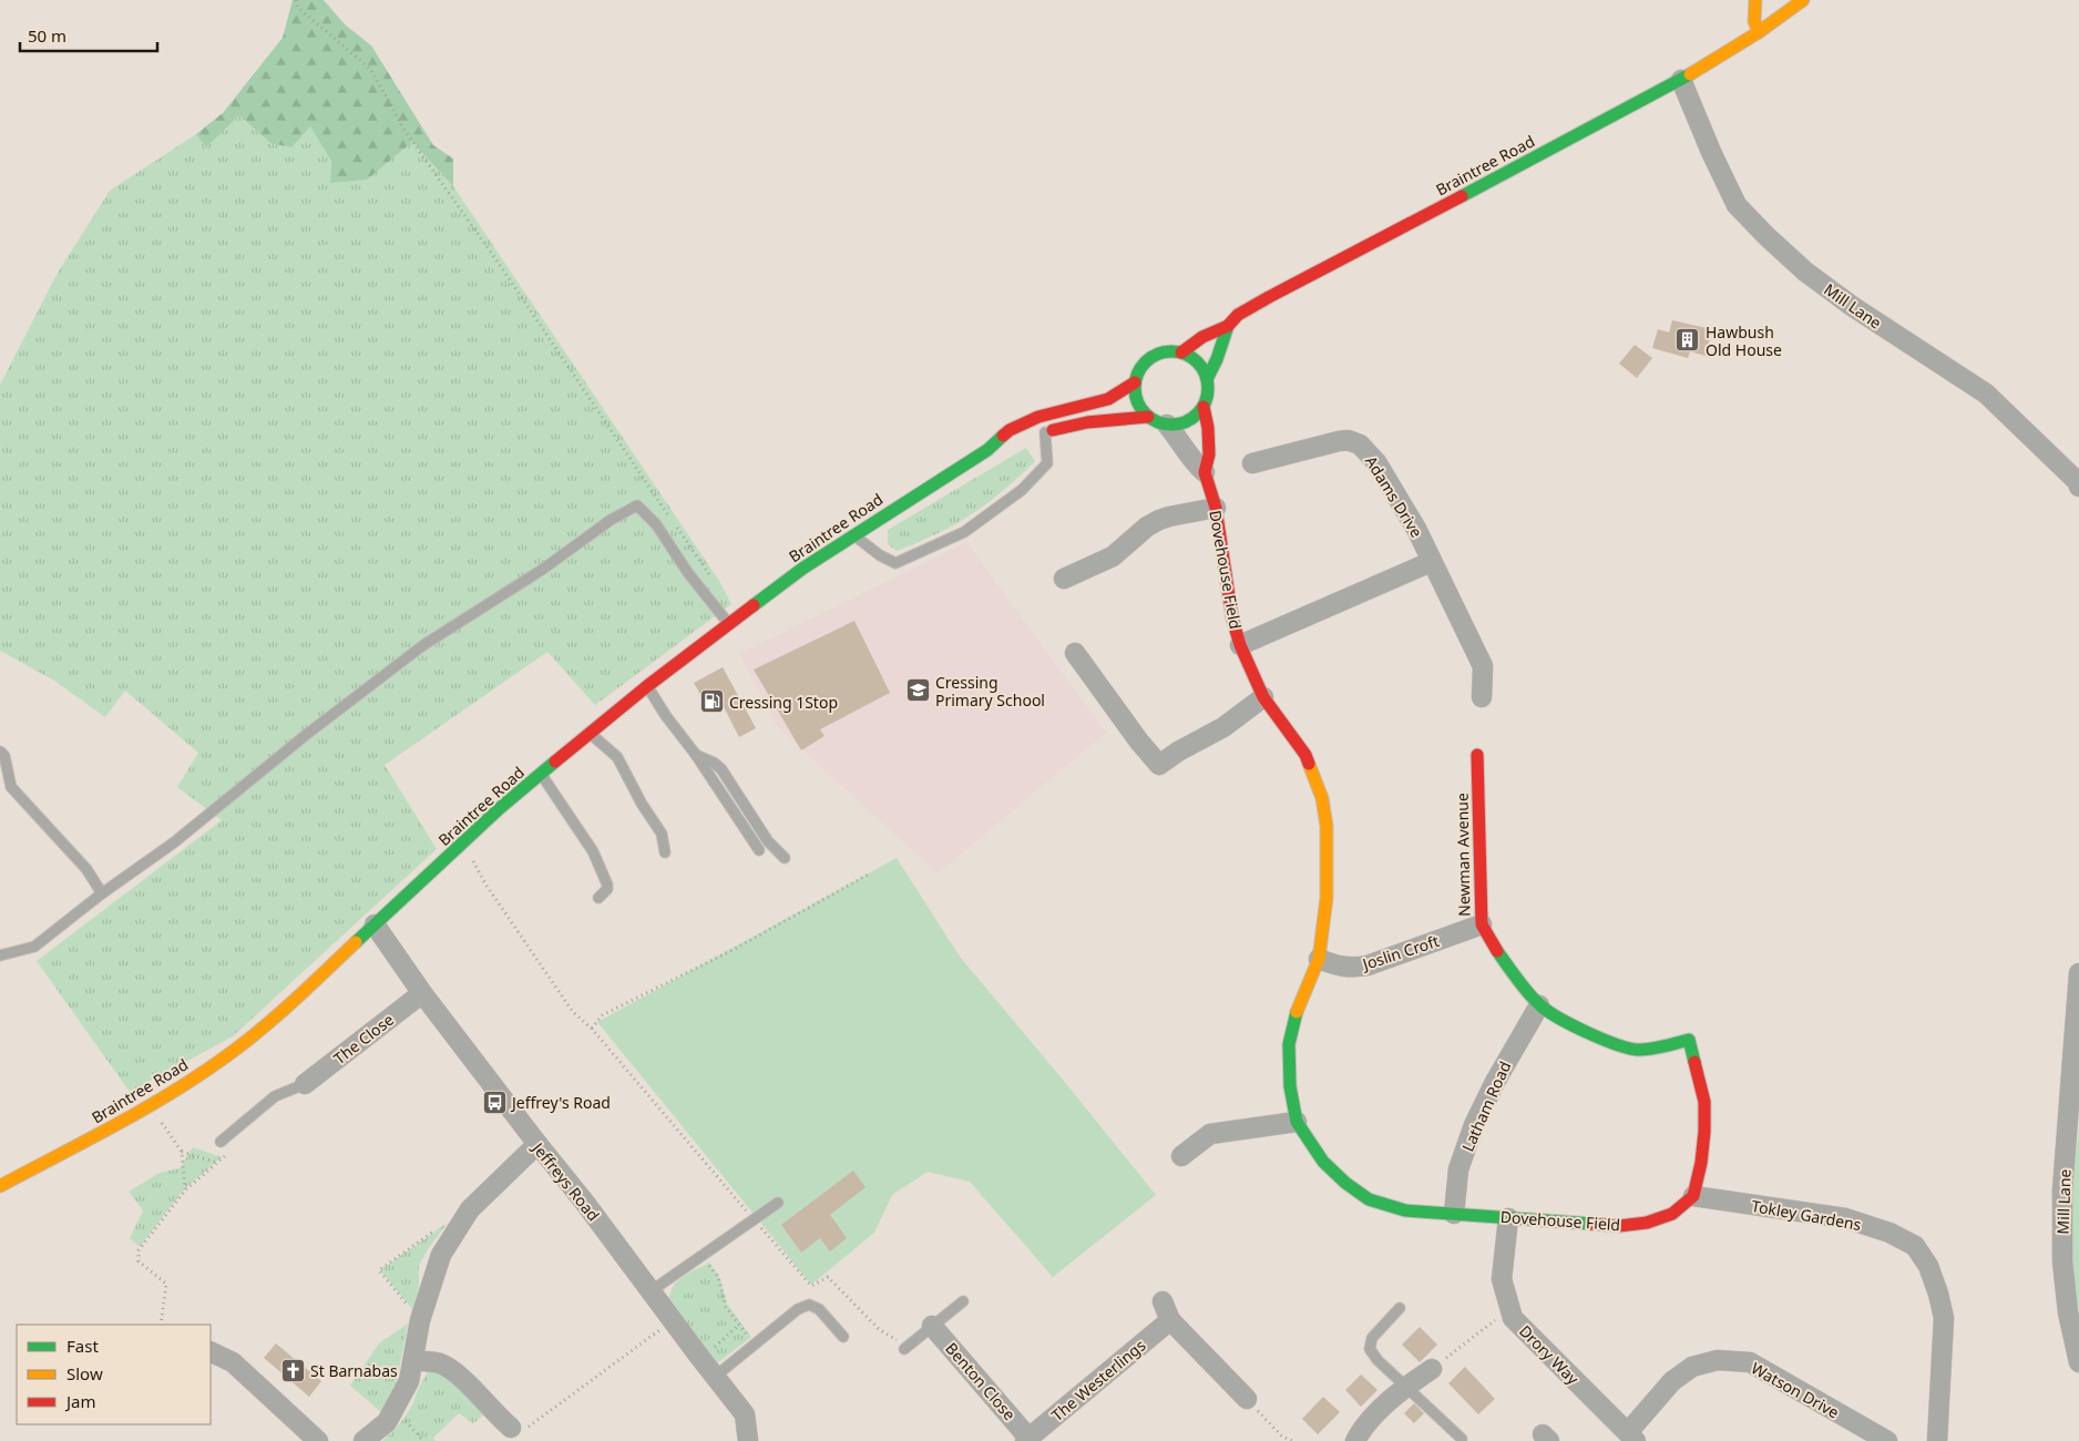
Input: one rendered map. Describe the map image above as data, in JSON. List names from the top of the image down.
{
  "streets": {
    "main road": ["Braintree Road", "Dovehouse Field", "Newman Avenue"],
    "street": [
      "Mill Lane",
      "Adams Drive",
      "Joslin Croft",
      "The Close",
      "Latham Road",
      "Jeffreys Road",
      "Tokley Gardens",
      "Drory Way",
      "The Westerlings",
      "Benton Close",
      "Watson Drive"
    ]
  },
  "crossings": [
    ["Braintree Road", "Mill Lane"],
    ["Braintree Road", "Dovehouse Field"],
    ["Braintree Road", "Jeffreys Road"],
    ["Dovehouse Field", "Newman Avenue"],
    ["Dovehouse Field", "Joslin Croft"],
    ["Dovehouse Field", "Latham Road"],
    ["Dovehouse Field", "Tokley Gardens"],
    ["Dovehouse Field", "Drory Way"],
    ["Newman Avenue", "Joslin Croft"],
    ["Newman Avenue", "Latham Road"],
    ["Newman Avenue", "Tokley Gardens"],
    ["The Close", "Jeffreys Road"],
    ["Drory Way", "Watson Drive"],
    ["The Westerlings", "Benton Close"]
  ],
  "places": {
    "building": ["Hawbush Old House"],
    "school or university": ["Cressing Primary School"],
    "fuel station": ["Cressing 1Stop"],
    "bus stop": ["Jeffrey's Road"],
    "church": ["St Barnabas"]
  },
  "legend": ["Fast", "Slow", "Jam"],
  "scale_bar": "50 m"
}
